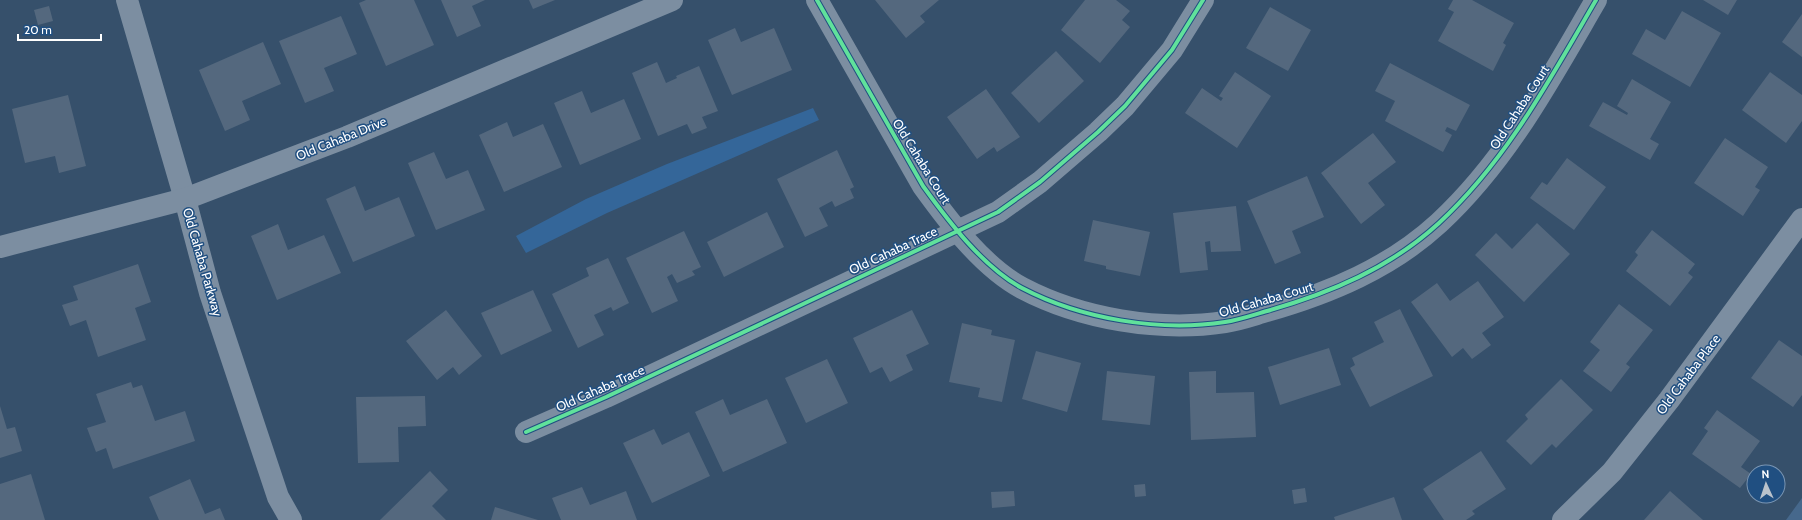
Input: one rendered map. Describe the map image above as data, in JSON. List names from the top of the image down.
{
  "streets": {
    "street": [
      "Old Cahaba Court",
      "Old Cahaba Drive",
      "Old Cahaba Trace",
      "Old Cahaba Parkway",
      "Old Cahaba Place"
    ]
  },
  "crossings": [
    ["Old Cahaba Court", "Old Cahaba Trace"],
    ["Old Cahaba Drive", "Old Cahaba Parkway"]
  ],
  "scale_bar": "20 m",
  "north": "top"
}
